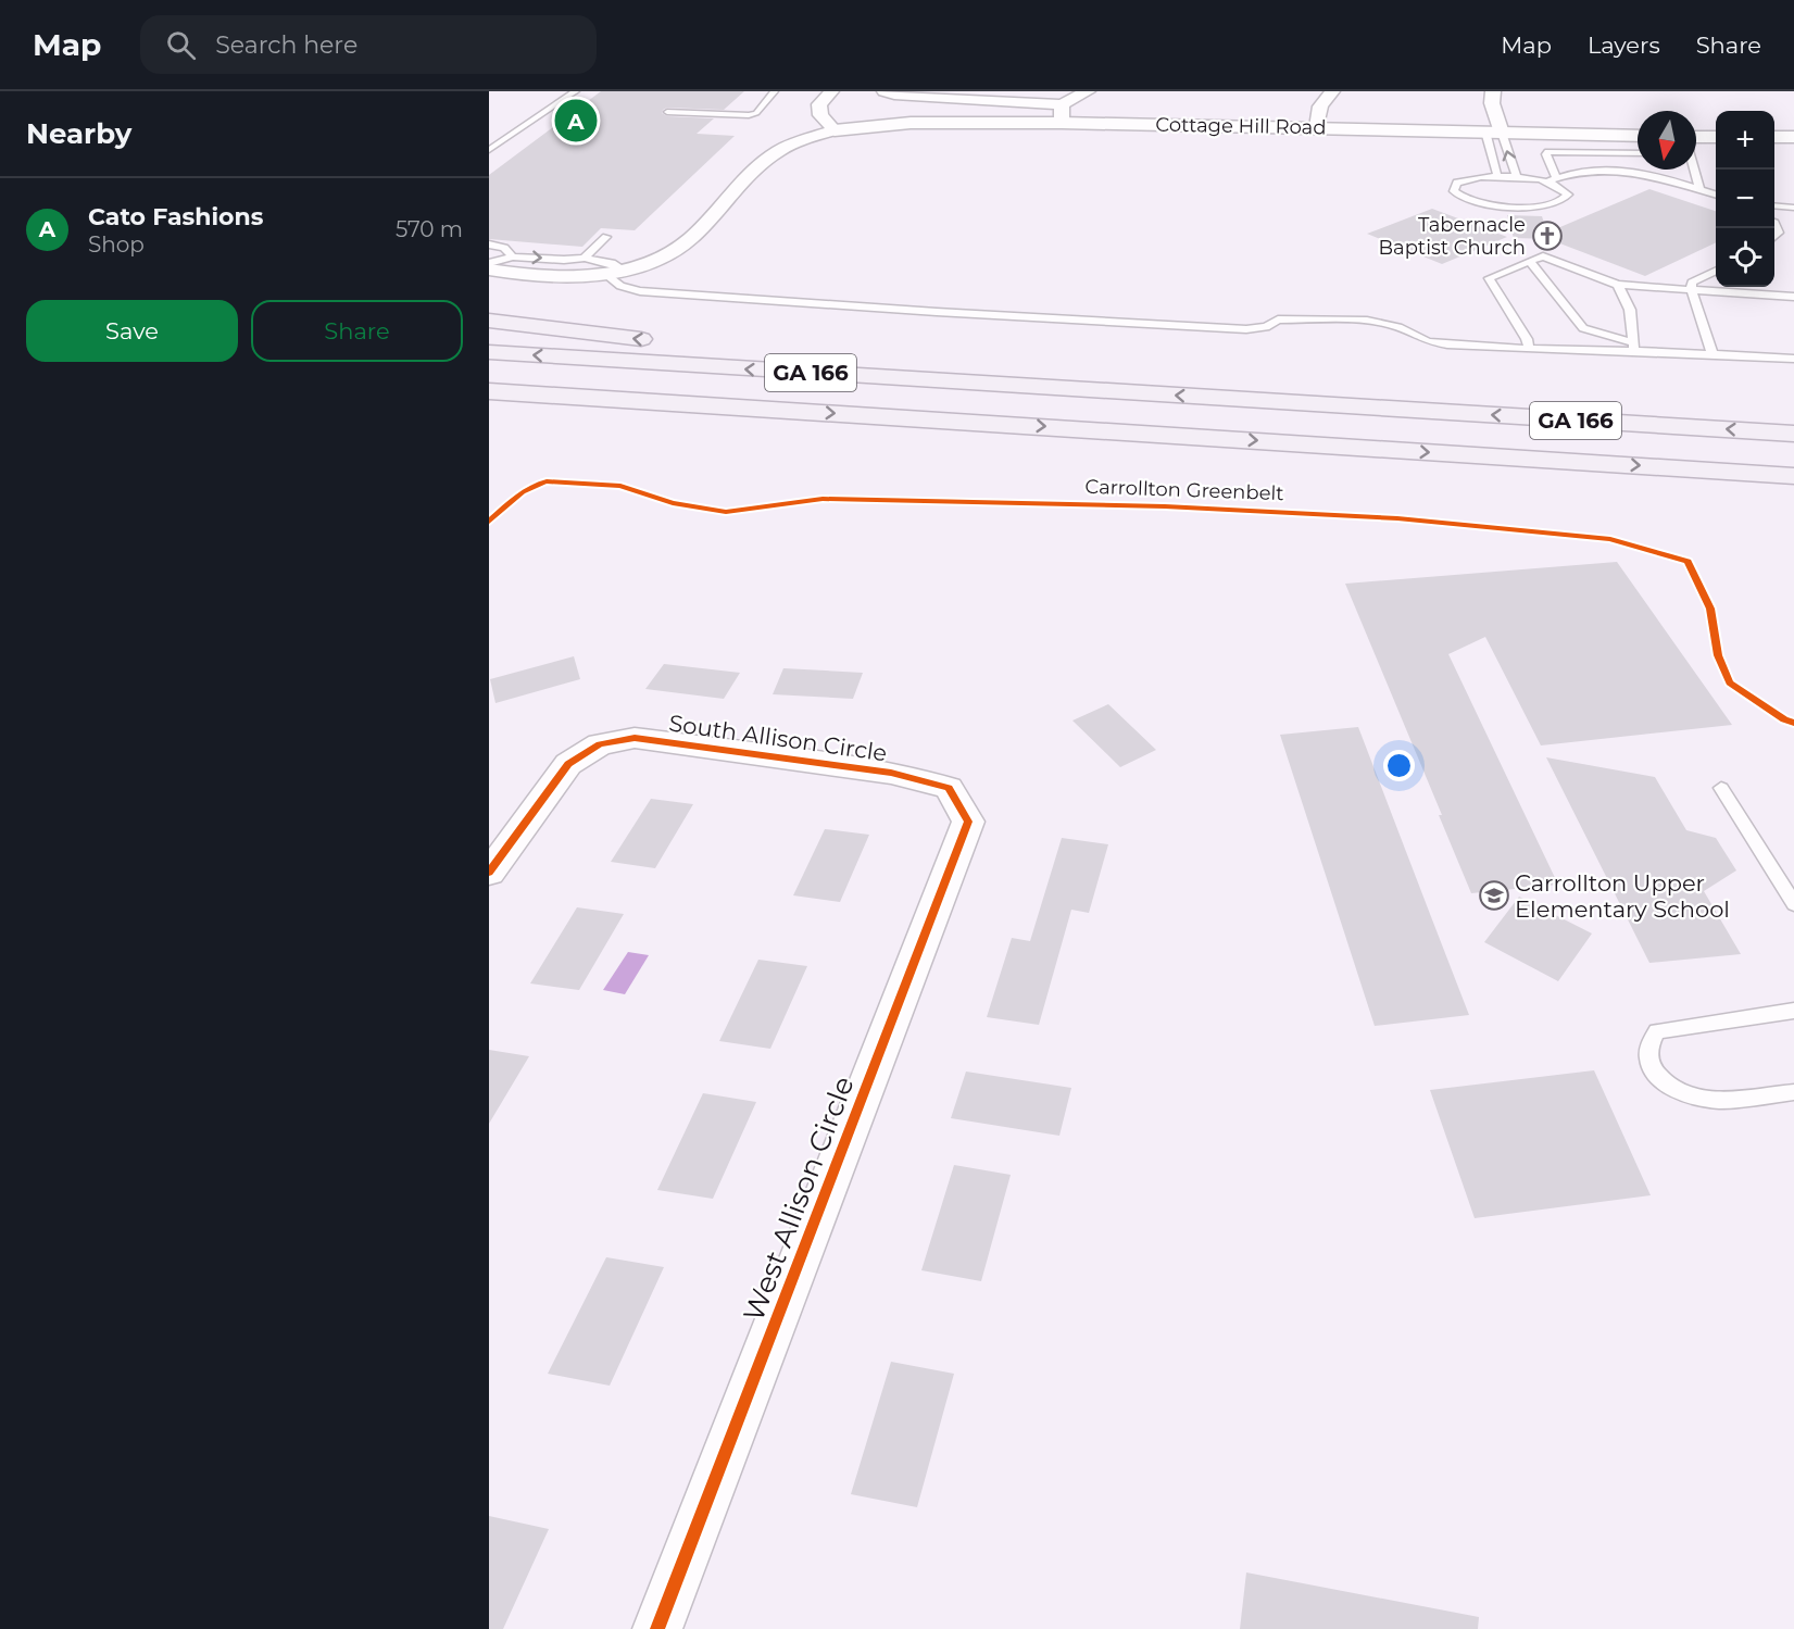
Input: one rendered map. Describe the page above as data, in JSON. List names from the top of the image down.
{
  "streets": {
    "highway": ["GA 166"],
    "street": ["Cottage Hill Road", "South Allison Circle", "West Allison Circle"],
    "cycle path": ["Carrollton Greenbelt"]
  },
  "crossings": [
    ["South Allison Circle", "West Allison Circle"]
  ],
  "places": {
    "church": ["Tabernacle Baptist Church"],
    "school or university": ["Carrollton Upper Elementary School"]
  },
  "north": "bottom",
  "page": {
    "header": "Map",
    "search": "Search here",
    "nav": ["Map", "Layers", "Share"],
    "heading": "Nearby",
    "pins": "A",
    "map_buttons": ["+", "−"],
    "list": [
      {
        "mark": "A",
        "name": "Cato Fashions",
        "note": "Shop",
        "value": "570 m"
      }
    ],
    "buttons": ["Save", "Share"]
  }
}
